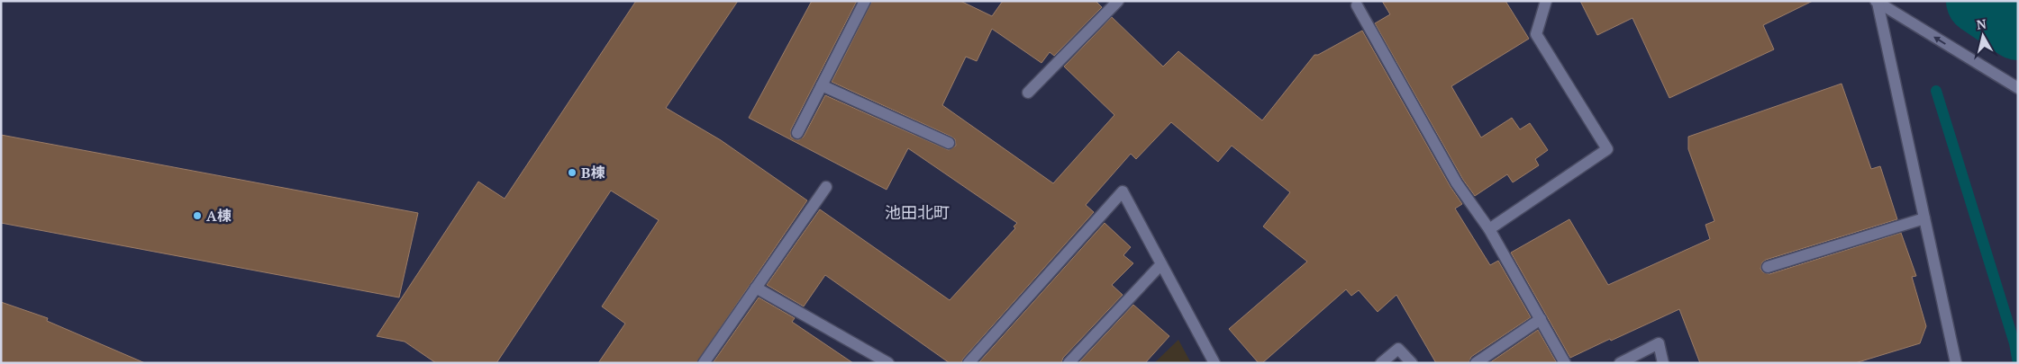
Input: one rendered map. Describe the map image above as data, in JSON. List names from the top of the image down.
{
  "districts": ["池田北町"],
  "places": ["B棟", "A棟"],
  "north": "top"
}
